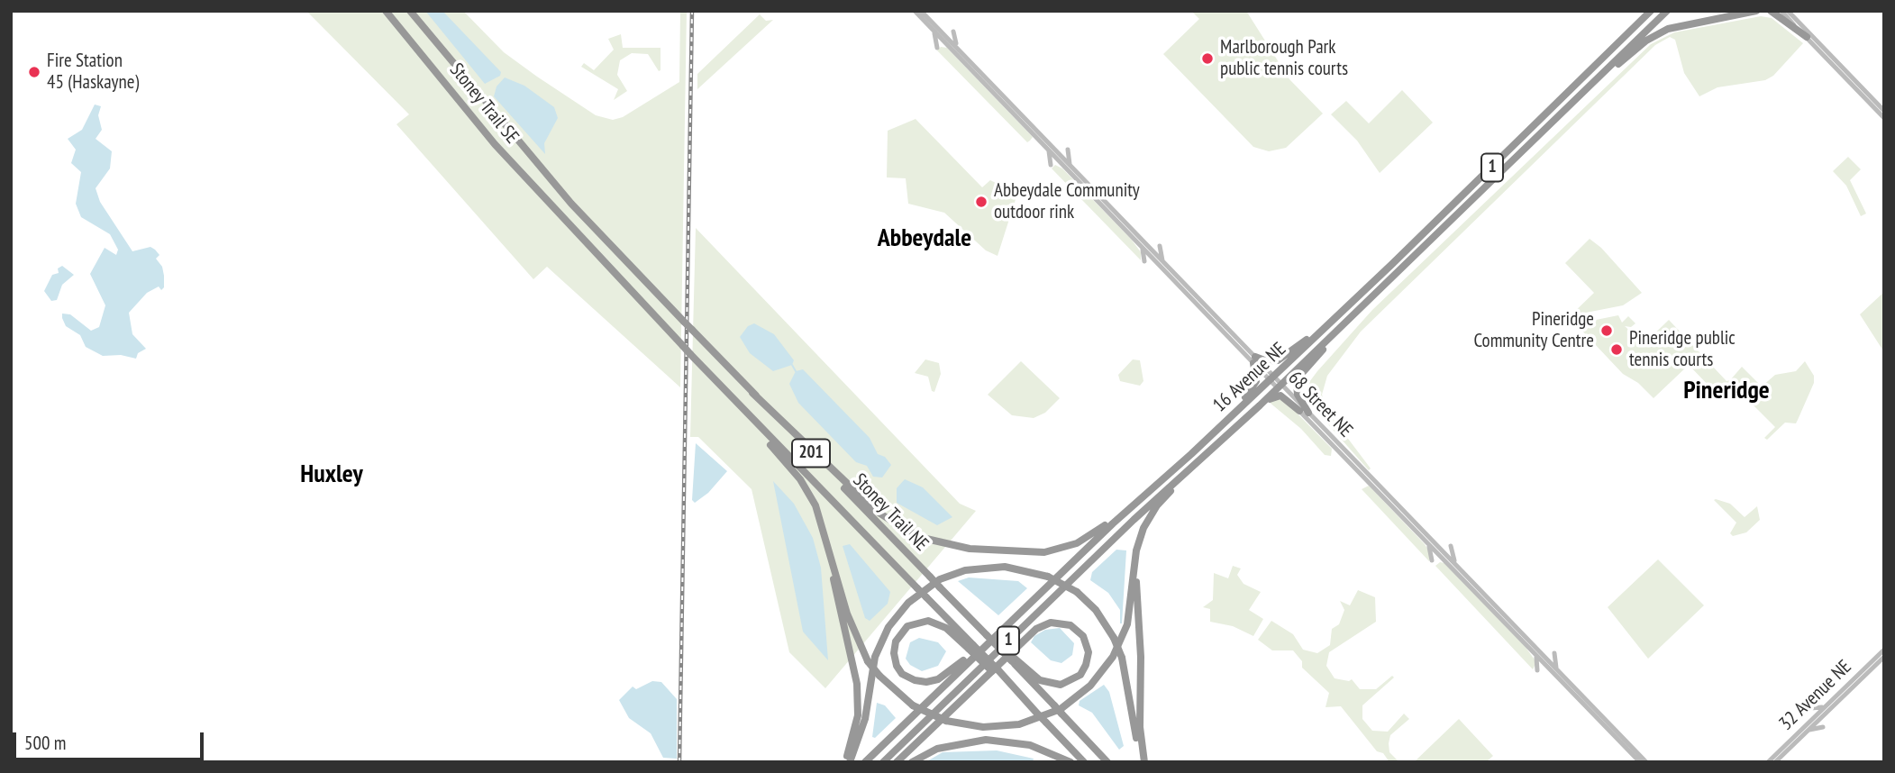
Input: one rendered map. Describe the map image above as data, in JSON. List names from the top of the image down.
{
  "streets": {
    "highway": [
      "Stoney Trail SE",
      "1",
      "16 Avenue NE",
      "201",
      "Stoney Trail NE"
    ],
    "main road": ["68 Street NE", "32 Avenue NE"]
  },
  "crossings": [
    ["Stoney Trail SE", "Stoney Trail NE"],
    ["16 Avenue NE", "68 Street NE"]
  ],
  "districts": ["Abbeydale", "Pineridge", "Huxley"],
  "places": [
    "Marlborough Park public tennis courts",
    "Fire Station 45 (Haskayne)",
    "Abbeydale Community outdoor rink",
    "Pineridge Community Centre",
    "Pineridge public tennis courts"
  ],
  "scale_bar": "500 m"
}
